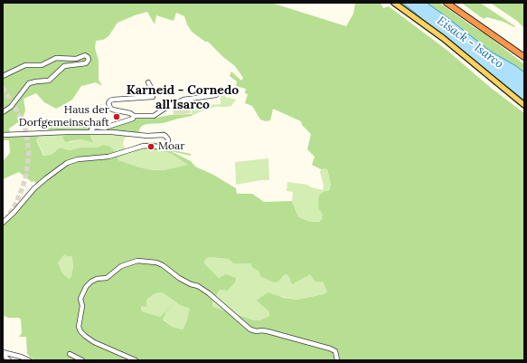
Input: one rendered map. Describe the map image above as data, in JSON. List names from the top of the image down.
{
  "districts": ["Karneid - Cornedo all'Isarco"],
  "water": ["Eisack - Isarco"],
  "places": ["Haus der Dorfgemeinschaft", "Moar"]
}
